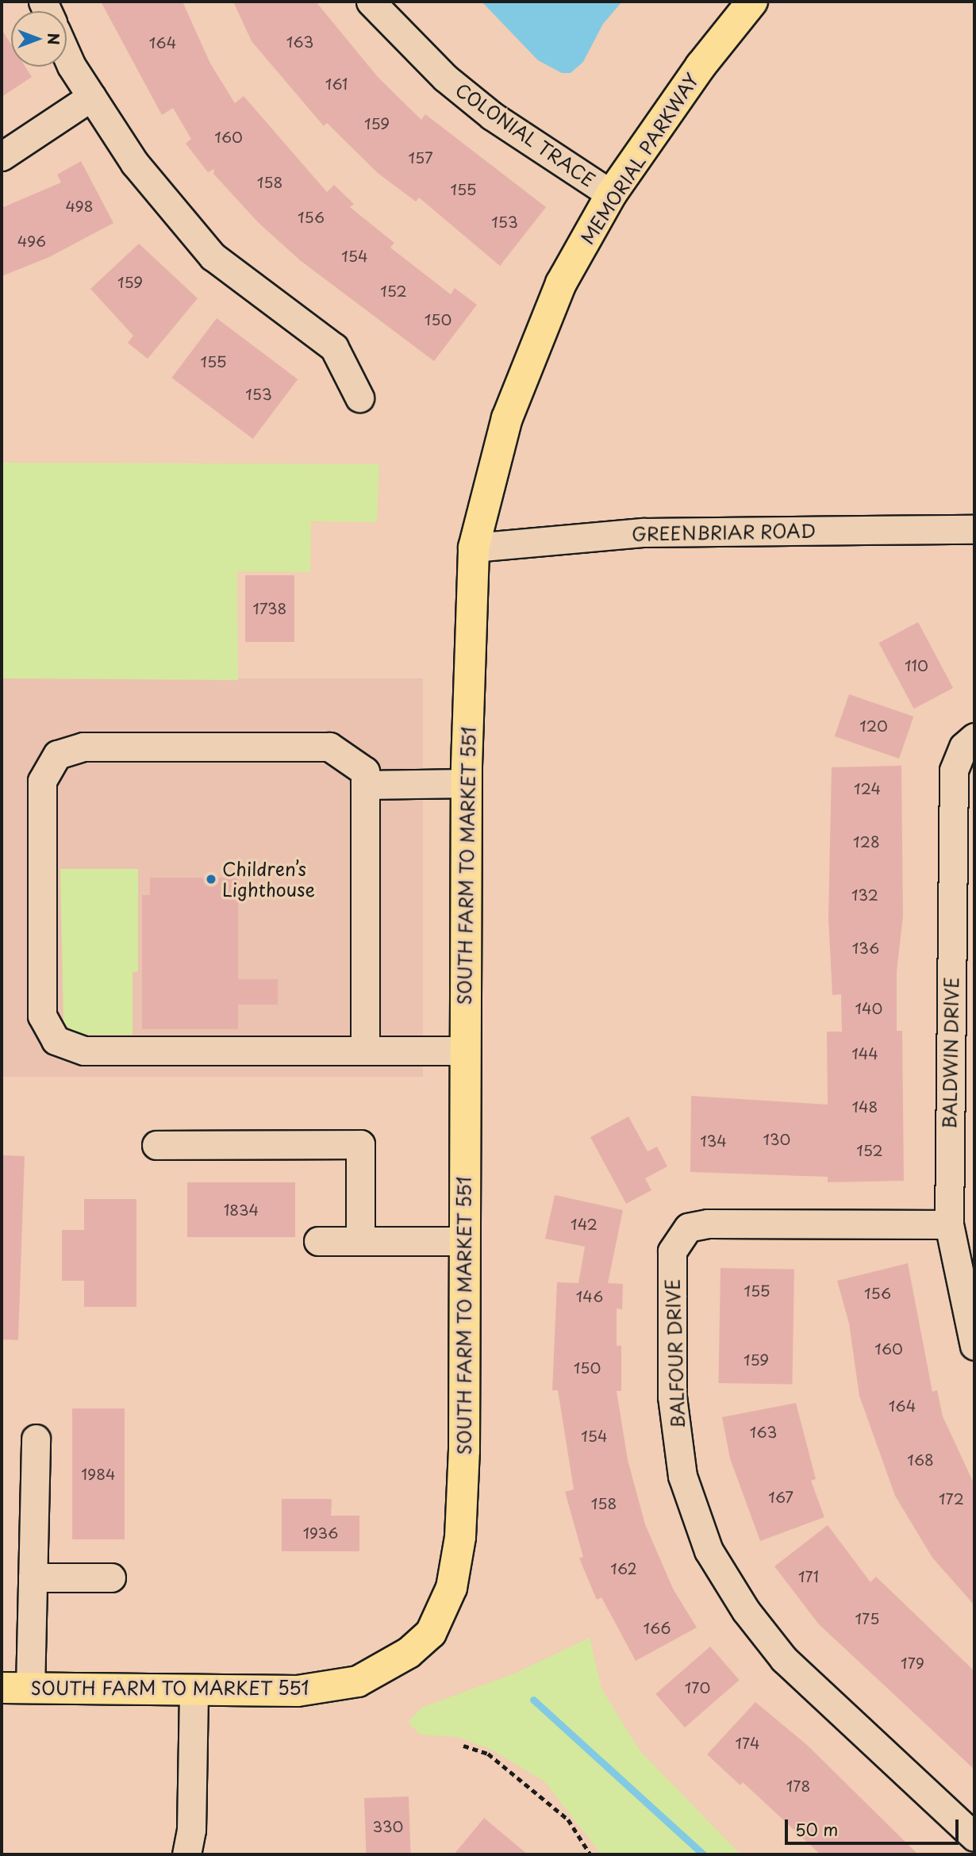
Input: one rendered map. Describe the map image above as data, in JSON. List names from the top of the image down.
{
  "streets": {
    "main road": ["MEMORIAL PARKWAY", "SOUTH FARM TO MARKET 551"],
    "street": [
      "COLONIAL TRACE",
      "GREENBRIAR ROAD",
      "BALDWIN DRIVE",
      "BALFOUR DRIVE"
    ]
  },
  "crossings": [
    ["COLONIAL TRACE", "MEMORIAL PARKWAY"],
    ["MEMORIAL PARKWAY", "GREENBRIAR ROAD"],
    ["MEMORIAL PARKWAY", "SOUTH FARM TO MARKET 551"],
    ["GREENBRIAR ROAD", "SOUTH FARM TO MARKET 551"],
    ["BALDWIN DRIVE", "BALFOUR DRIVE"]
  ],
  "places": ["Children’s Lighthouse"],
  "house_numbers": [
    "163",
    "164",
    "161",
    "159",
    "160",
    "157",
    "158",
    "155",
    "498",
    "156",
    "153",
    "496",
    "154",
    "159",
    "152",
    "150",
    "155",
    "153",
    "1738",
    "110",
    "120",
    "124",
    "128",
    "132",
    "136",
    "140",
    "144",
    "148",
    "130",
    "134",
    "152",
    "1834",
    "142",
    "155",
    "156",
    "146",
    "160",
    "159",
    "150",
    "164",
    "163",
    "154",
    "168",
    "1984",
    "167",
    "172",
    "158",
    "1936",
    "162",
    "171",
    "175",
    "166",
    "179",
    "170",
    "174",
    "178",
    "330"
  ],
  "scale_bar": "50 m",
  "north": "right"
}
